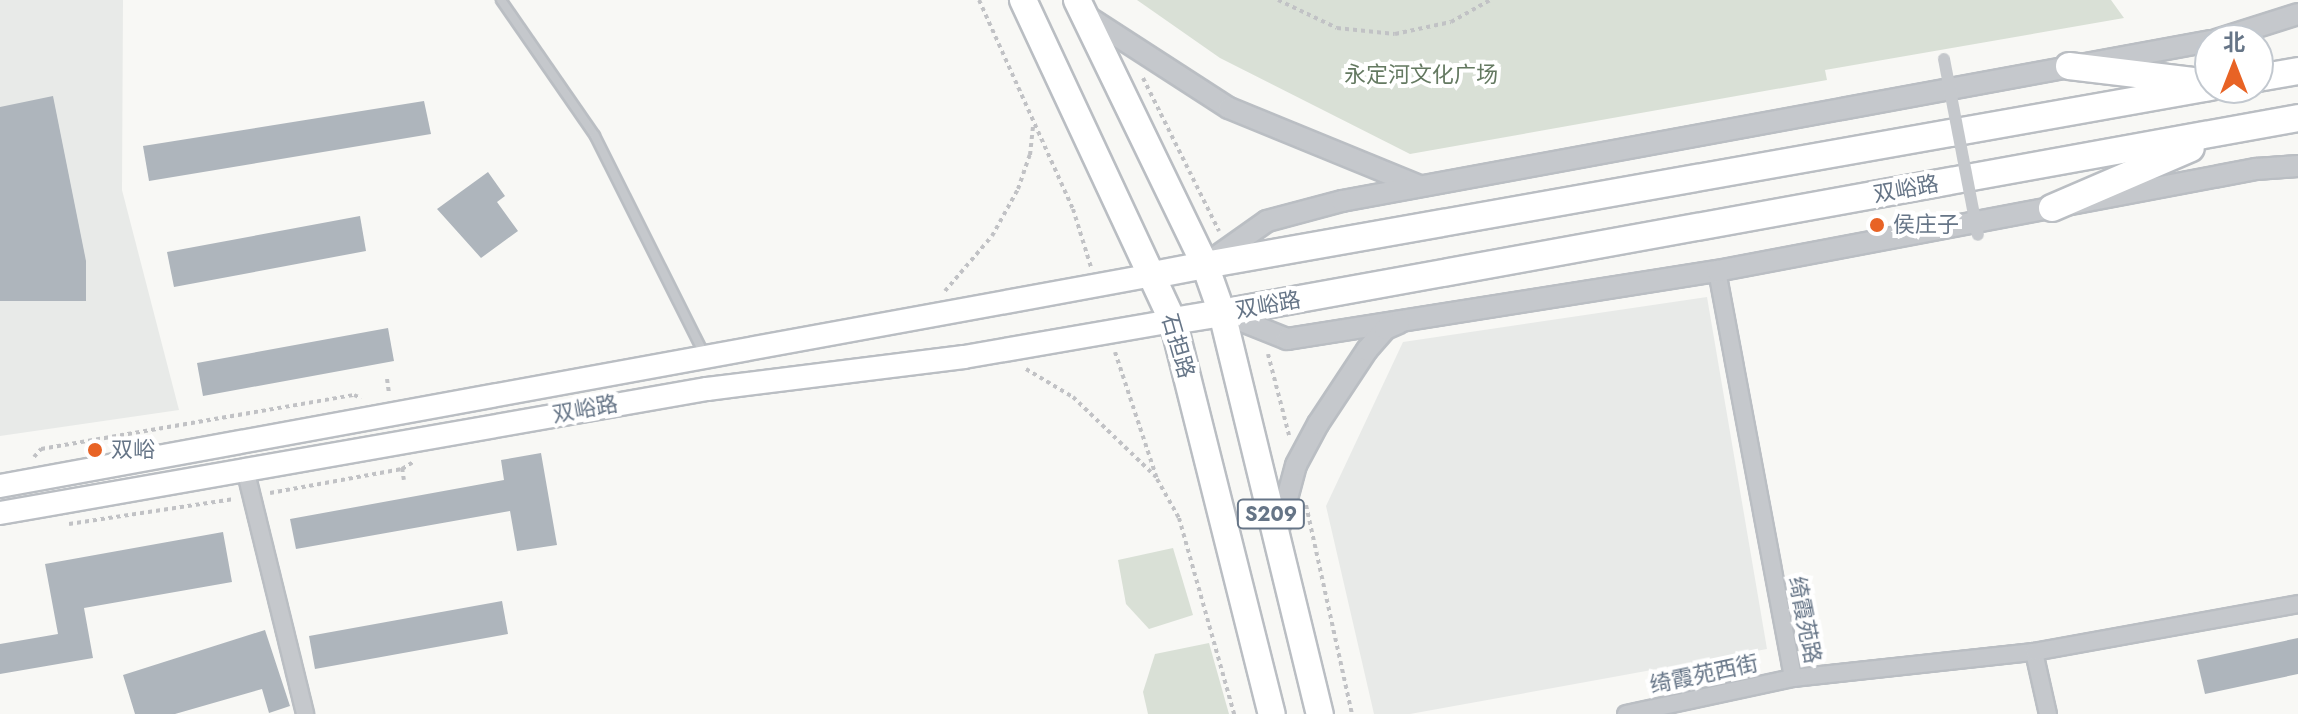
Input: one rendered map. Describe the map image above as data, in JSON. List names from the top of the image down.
{
  "streets": {
    "main road": ["双峪路", "石担路", "S209"],
    "street": ["绮霞苑路", "绮霞苑西街"]
  },
  "crossings": [
    ["双峪路", "石担路"],
    ["双峪路", "S209"],
    ["双峪路", "绮霞苑路"],
    ["绮霞苑路", "绮霞苑西街"]
  ],
  "parks": ["永定河文化广场"],
  "places": ["侯庄子", "双峪"],
  "north": "top"
}
